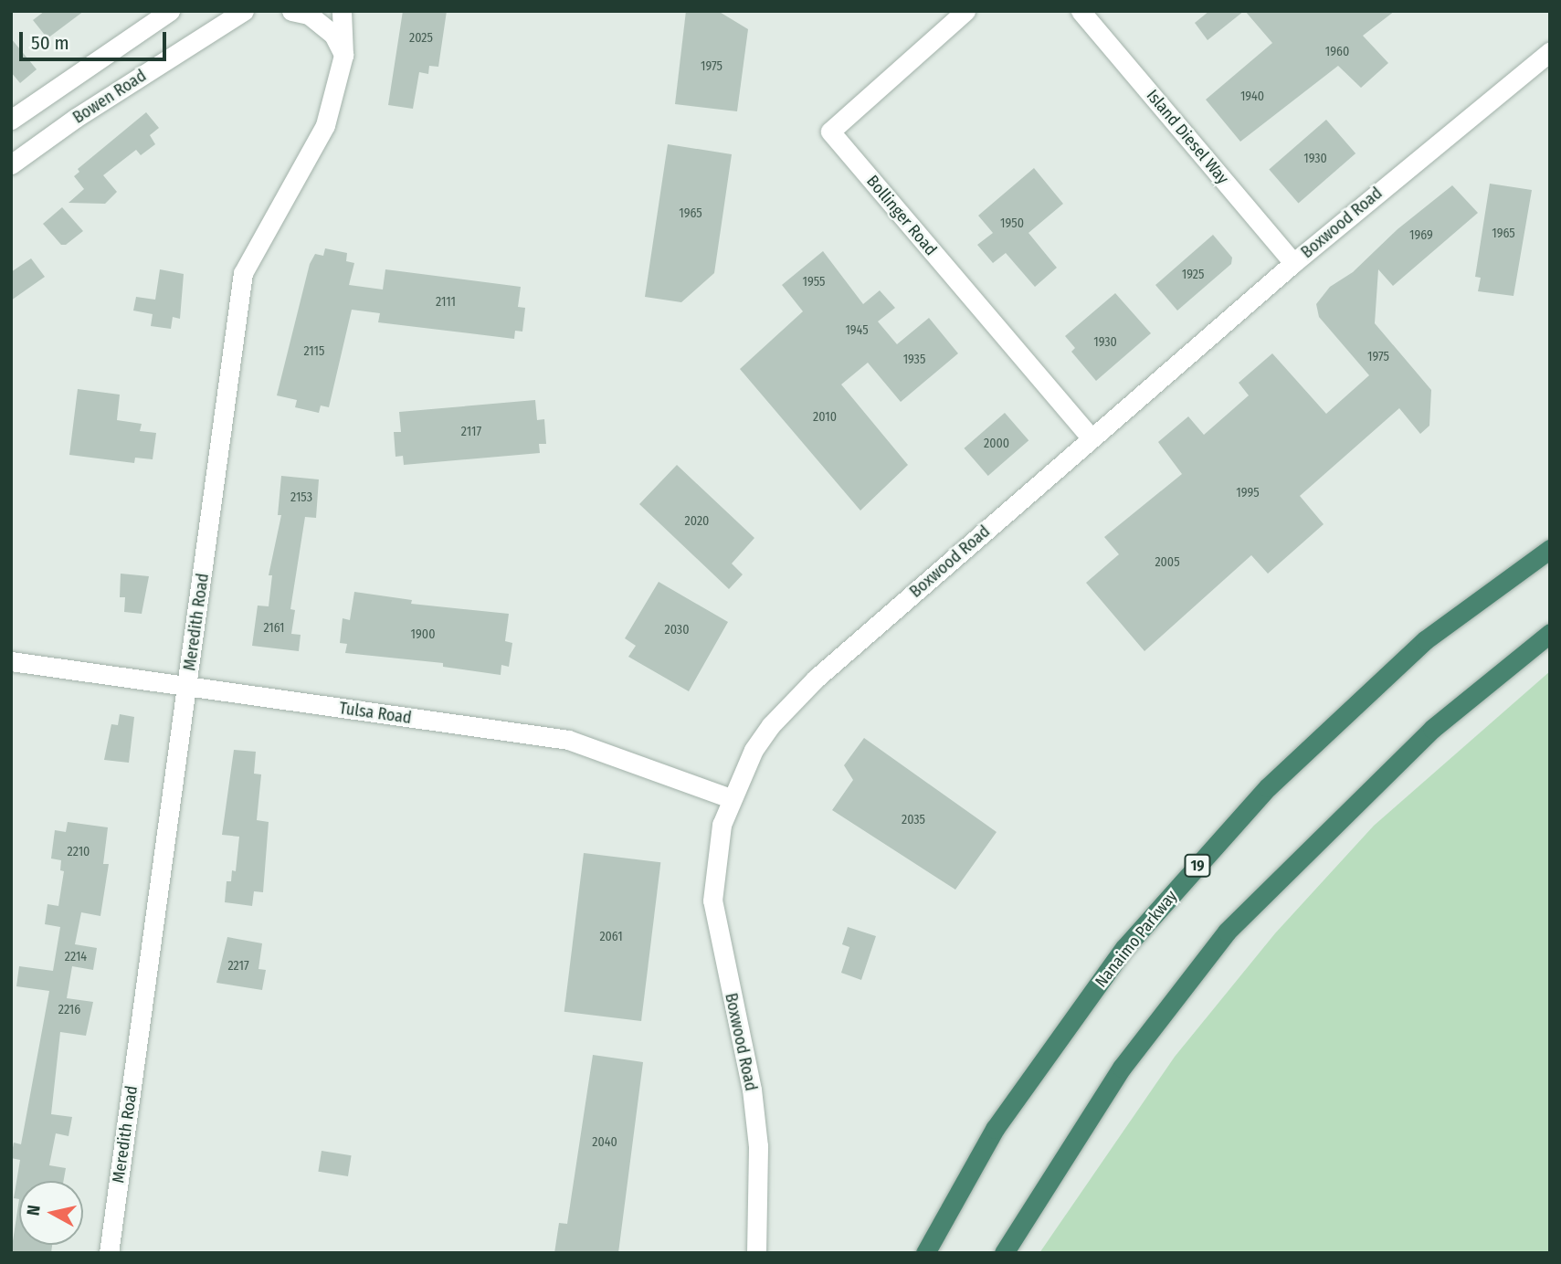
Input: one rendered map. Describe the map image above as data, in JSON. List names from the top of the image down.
{
  "streets": {
    "highway": ["19", "Nanaimo Parkway"],
    "street": [
      "Bowen Road",
      "Island Diesel Way",
      "Bollinger Road",
      "Boxwood Road",
      "Meredith Road",
      "Tulsa Road"
    ]
  },
  "crossings": [
    ["Island Diesel Way", "Boxwood Road"],
    ["Bollinger Road", "Boxwood Road"],
    ["Boxwood Road", "Tulsa Road"],
    ["Meredith Road", "Tulsa Road"]
  ],
  "house_numbers": [
    "2025",
    "1960",
    "1975",
    "1940",
    "1930",
    "1965",
    "1950",
    "1965",
    "1969",
    "1925",
    "1955",
    "2111",
    "1945",
    "1930",
    "2115",
    "1975",
    "1935",
    "2010",
    "2117",
    "2000",
    "1995",
    "2153",
    "2020",
    "2005",
    "2161",
    "2030",
    "1900",
    "2035",
    "2210",
    "2061",
    "2214",
    "2217",
    "2216",
    "2040"
  ],
  "scale_bar": "50 m",
  "north": "left"
}
